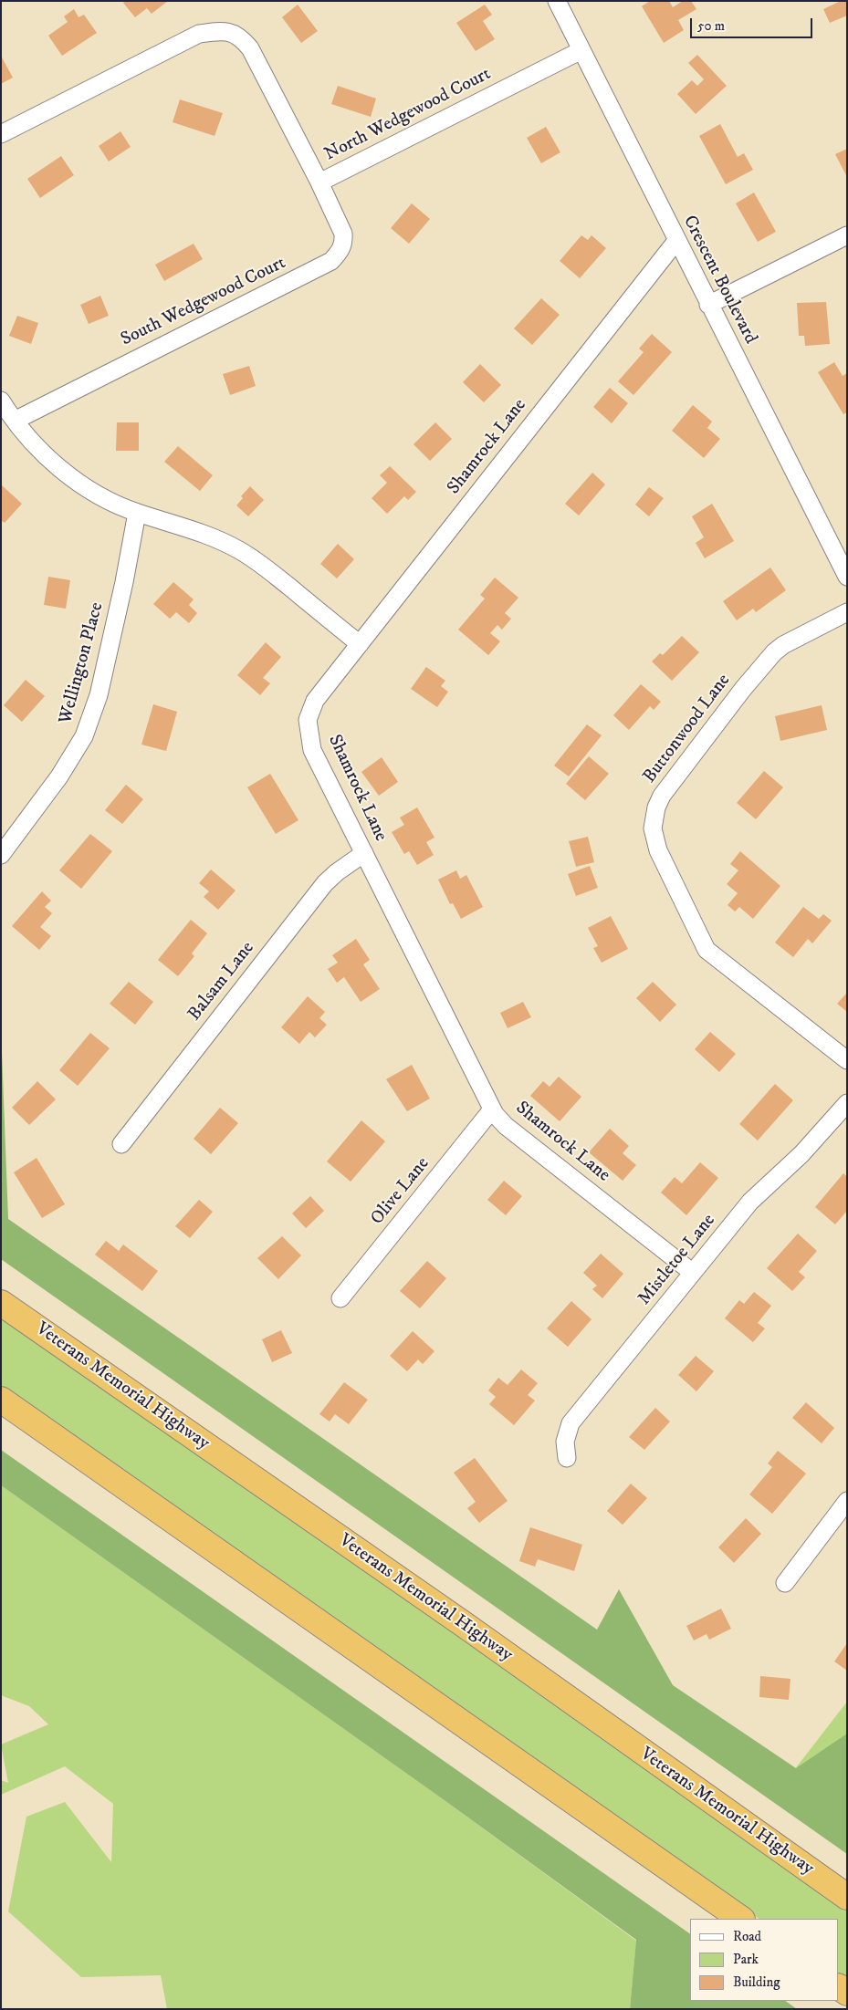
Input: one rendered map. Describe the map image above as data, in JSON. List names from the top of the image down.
{
  "streets": {
    "highway": ["Veterans Memorial Highway"],
    "street": [
      "North Wedgewood Court",
      "Crescent Boulevard",
      "South Wedgewood Court",
      "Shamrock Lane",
      "Wellington Place",
      "Buttonwood Lane",
      "Balsam Lane",
      "Olive Lane",
      "Mistletoe Lane"
    ]
  },
  "crossings": [
    ["North Wedgewood Court", "Crescent Boulevard"],
    ["North Wedgewood Court", "South Wedgewood Court"],
    ["Crescent Boulevard", "Shamrock Lane"],
    ["Shamrock Lane", "Balsam Lane"],
    ["Shamrock Lane", "Olive Lane"],
    ["Shamrock Lane", "Mistletoe Lane"]
  ],
  "legend": ["Road", "Park", "Building"],
  "scale_bar": "50 m"
}
